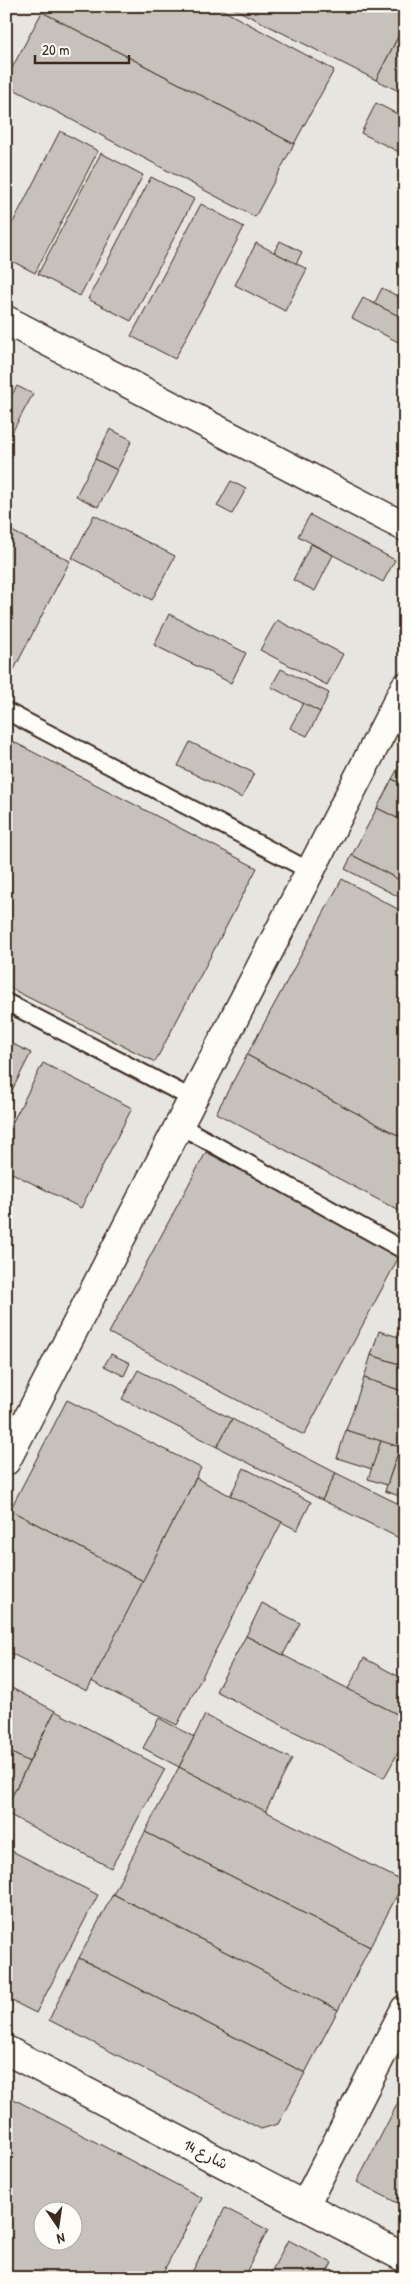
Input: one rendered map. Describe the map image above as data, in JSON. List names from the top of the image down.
{
  "streets": {
    "street": ["شارع 14"]
  },
  "scale_bar": "20 m",
  "north": "bottom"
}
